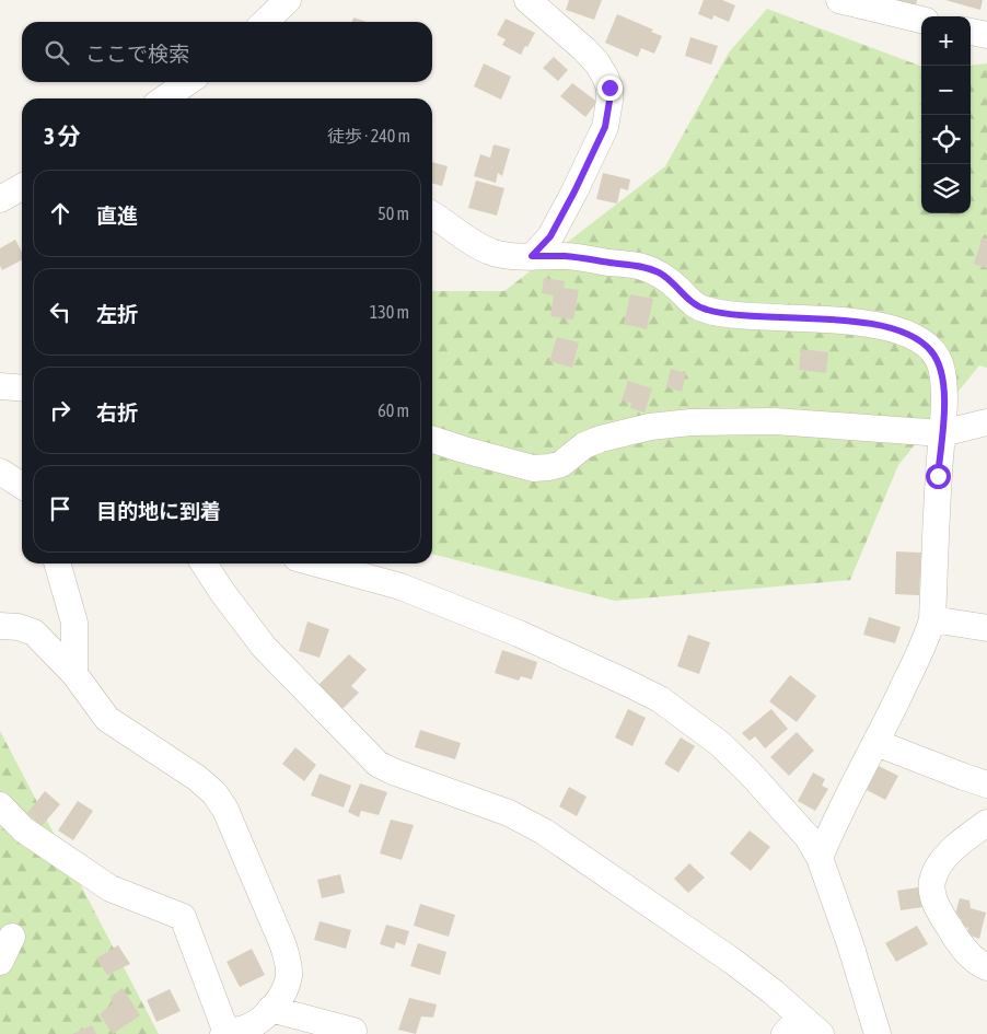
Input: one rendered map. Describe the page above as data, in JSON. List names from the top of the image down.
{
  "page": {
    "map_buttons": ["+", "−"],
    "search": "ここで検索",
    "heading": ["3 分", "徒歩 · 240 m"],
    "list": [
      ["直進", "50 m"],
      ["左折", "130 m"],
      ["右折", "60 m"],
      "目的地に到着"
    ]
  }
}
